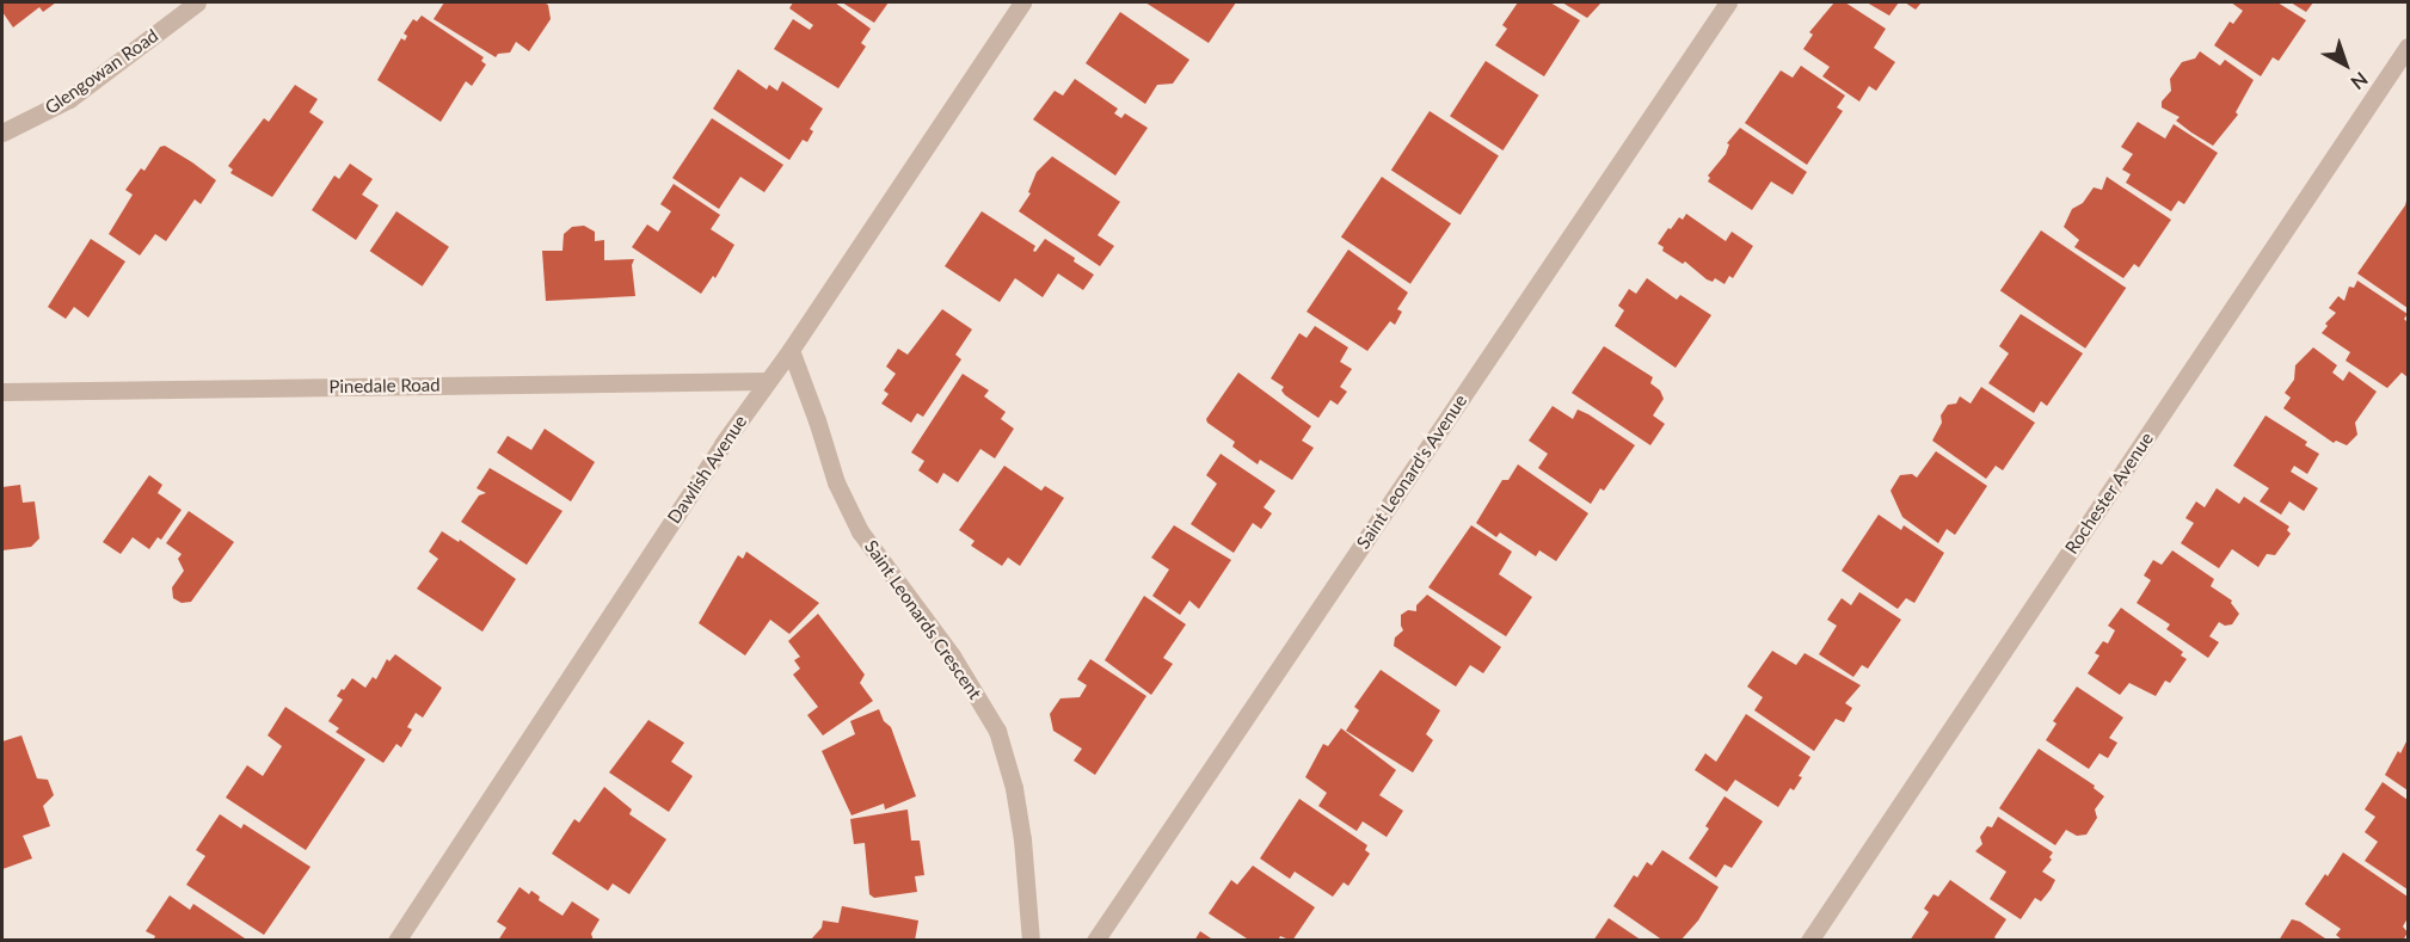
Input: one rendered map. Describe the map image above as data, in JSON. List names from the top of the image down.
{
  "streets": {
    "street": [
      "Glengowan Road",
      "Pinedale Road",
      "Dawlish Avenue",
      "Saint Leonard's Avenue",
      "Rochester Avenue",
      "Saint Leonards Crescent"
    ]
  },
  "crossings": [
    ["Pinedale Road", "Dawlish Avenue"],
    ["Dawlish Avenue", "Saint Leonards Crescent"]
  ],
  "north": "bottom right"
}
